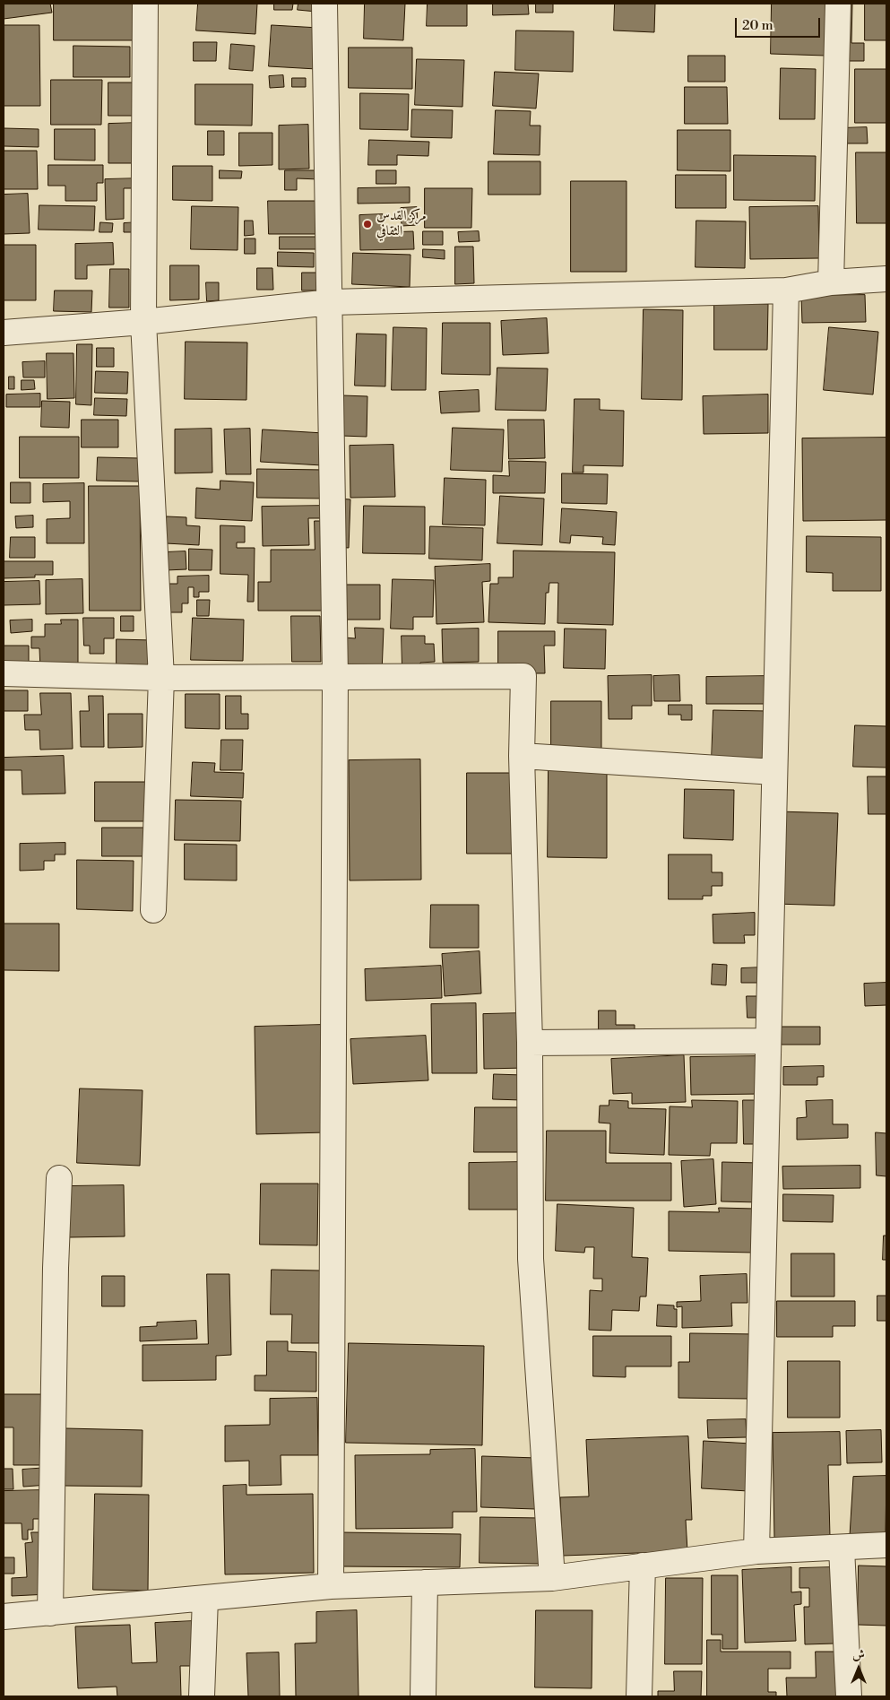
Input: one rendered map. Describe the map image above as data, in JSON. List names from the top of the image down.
{
  "places": ["مركز القدس الثقافي"],
  "scale_bar": "20 m",
  "north": "top"
}
